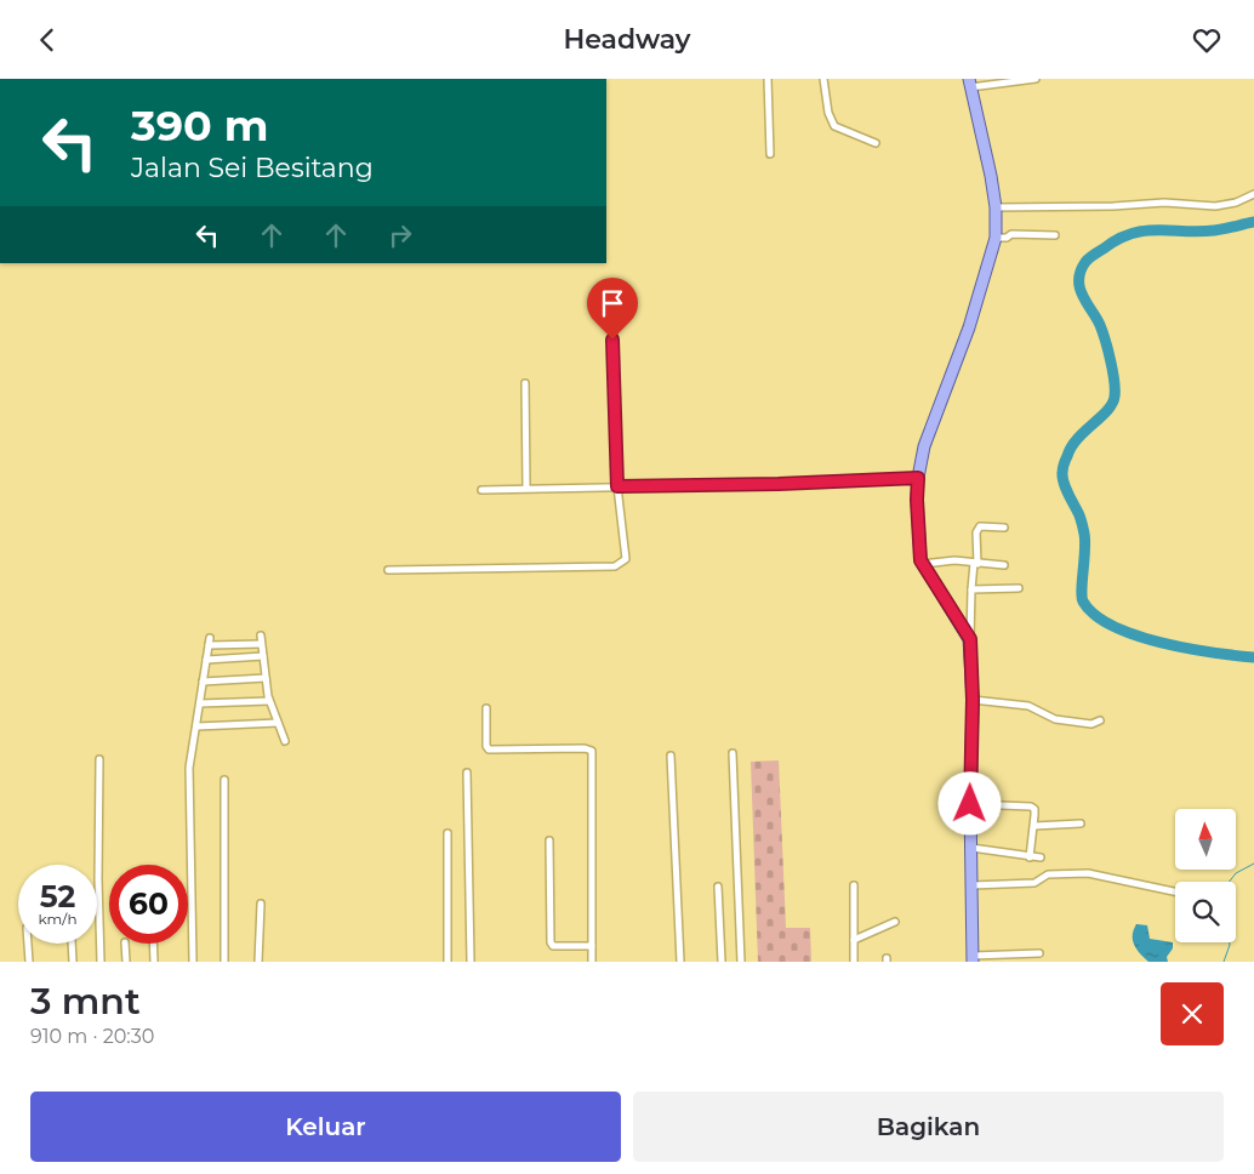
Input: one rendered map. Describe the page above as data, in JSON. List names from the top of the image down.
{
  "north": "top",
  "page": {
    "header": "Headway",
    "turn": ["390 m", "Jalan Sei Besitang"],
    "speed": "52 km/h",
    "limit": "60",
    "heading": ["3 mnt", "910 m · 20:30"],
    "buttons": ["Keluar", "Bagikan"]
  }
}
